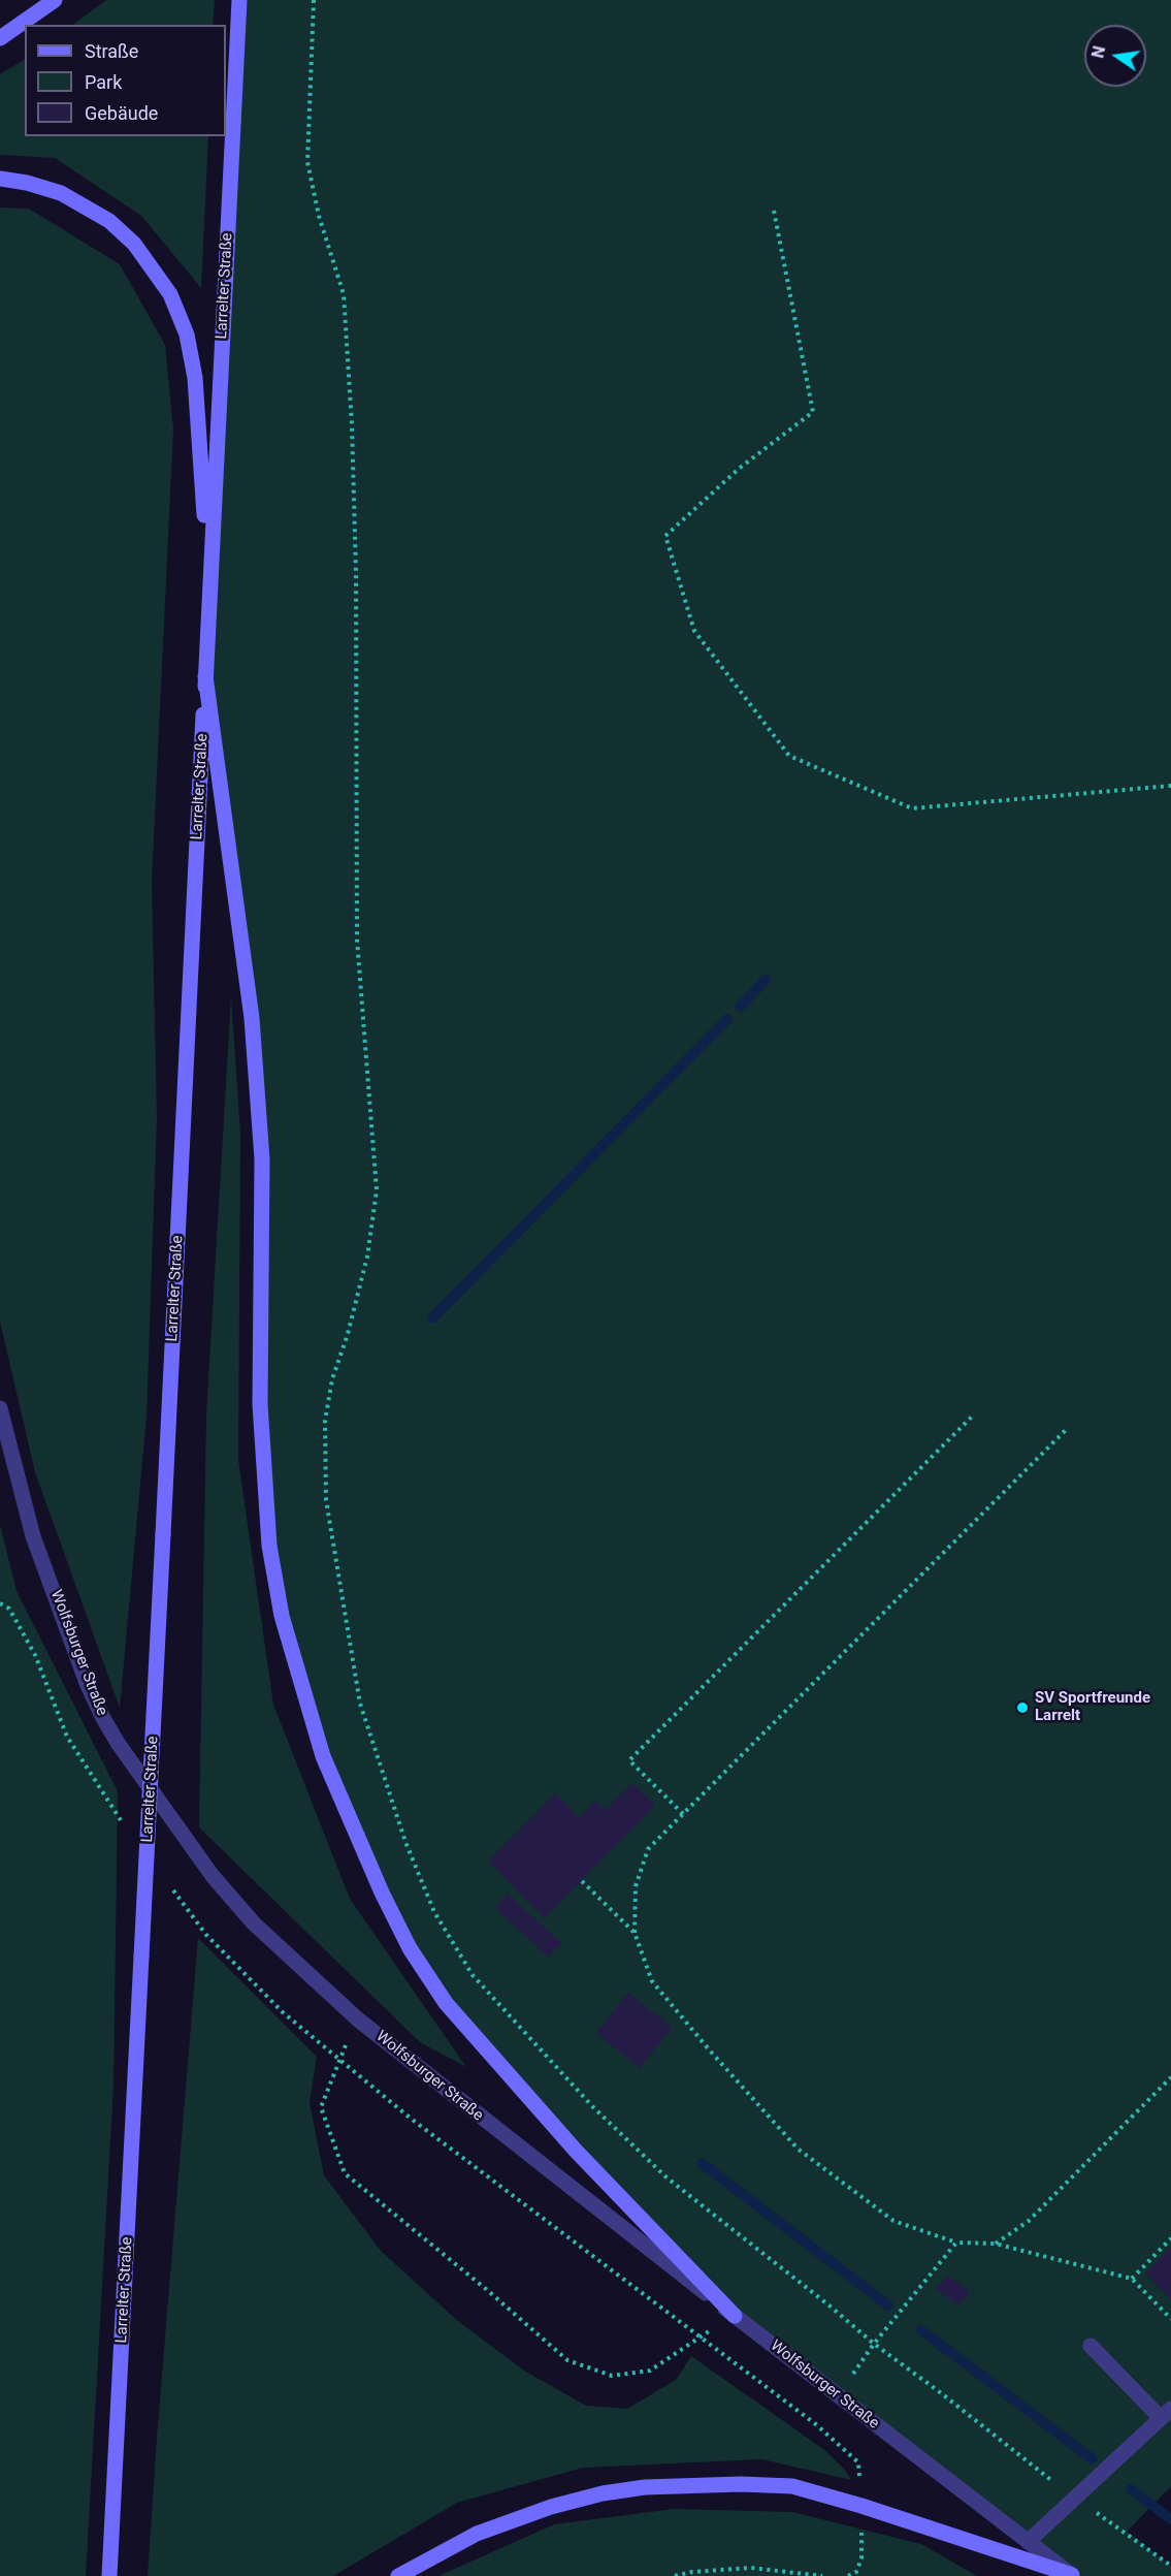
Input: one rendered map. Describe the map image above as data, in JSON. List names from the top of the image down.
{
  "streets": {
    "main road": ["Larrelter Straße"],
    "street": ["Wolfsburger Straße"]
  },
  "places": ["SV Sportfreunde Larrelt"],
  "legend": ["Straße", "Park", "Gebäude"],
  "north": "left"
}
